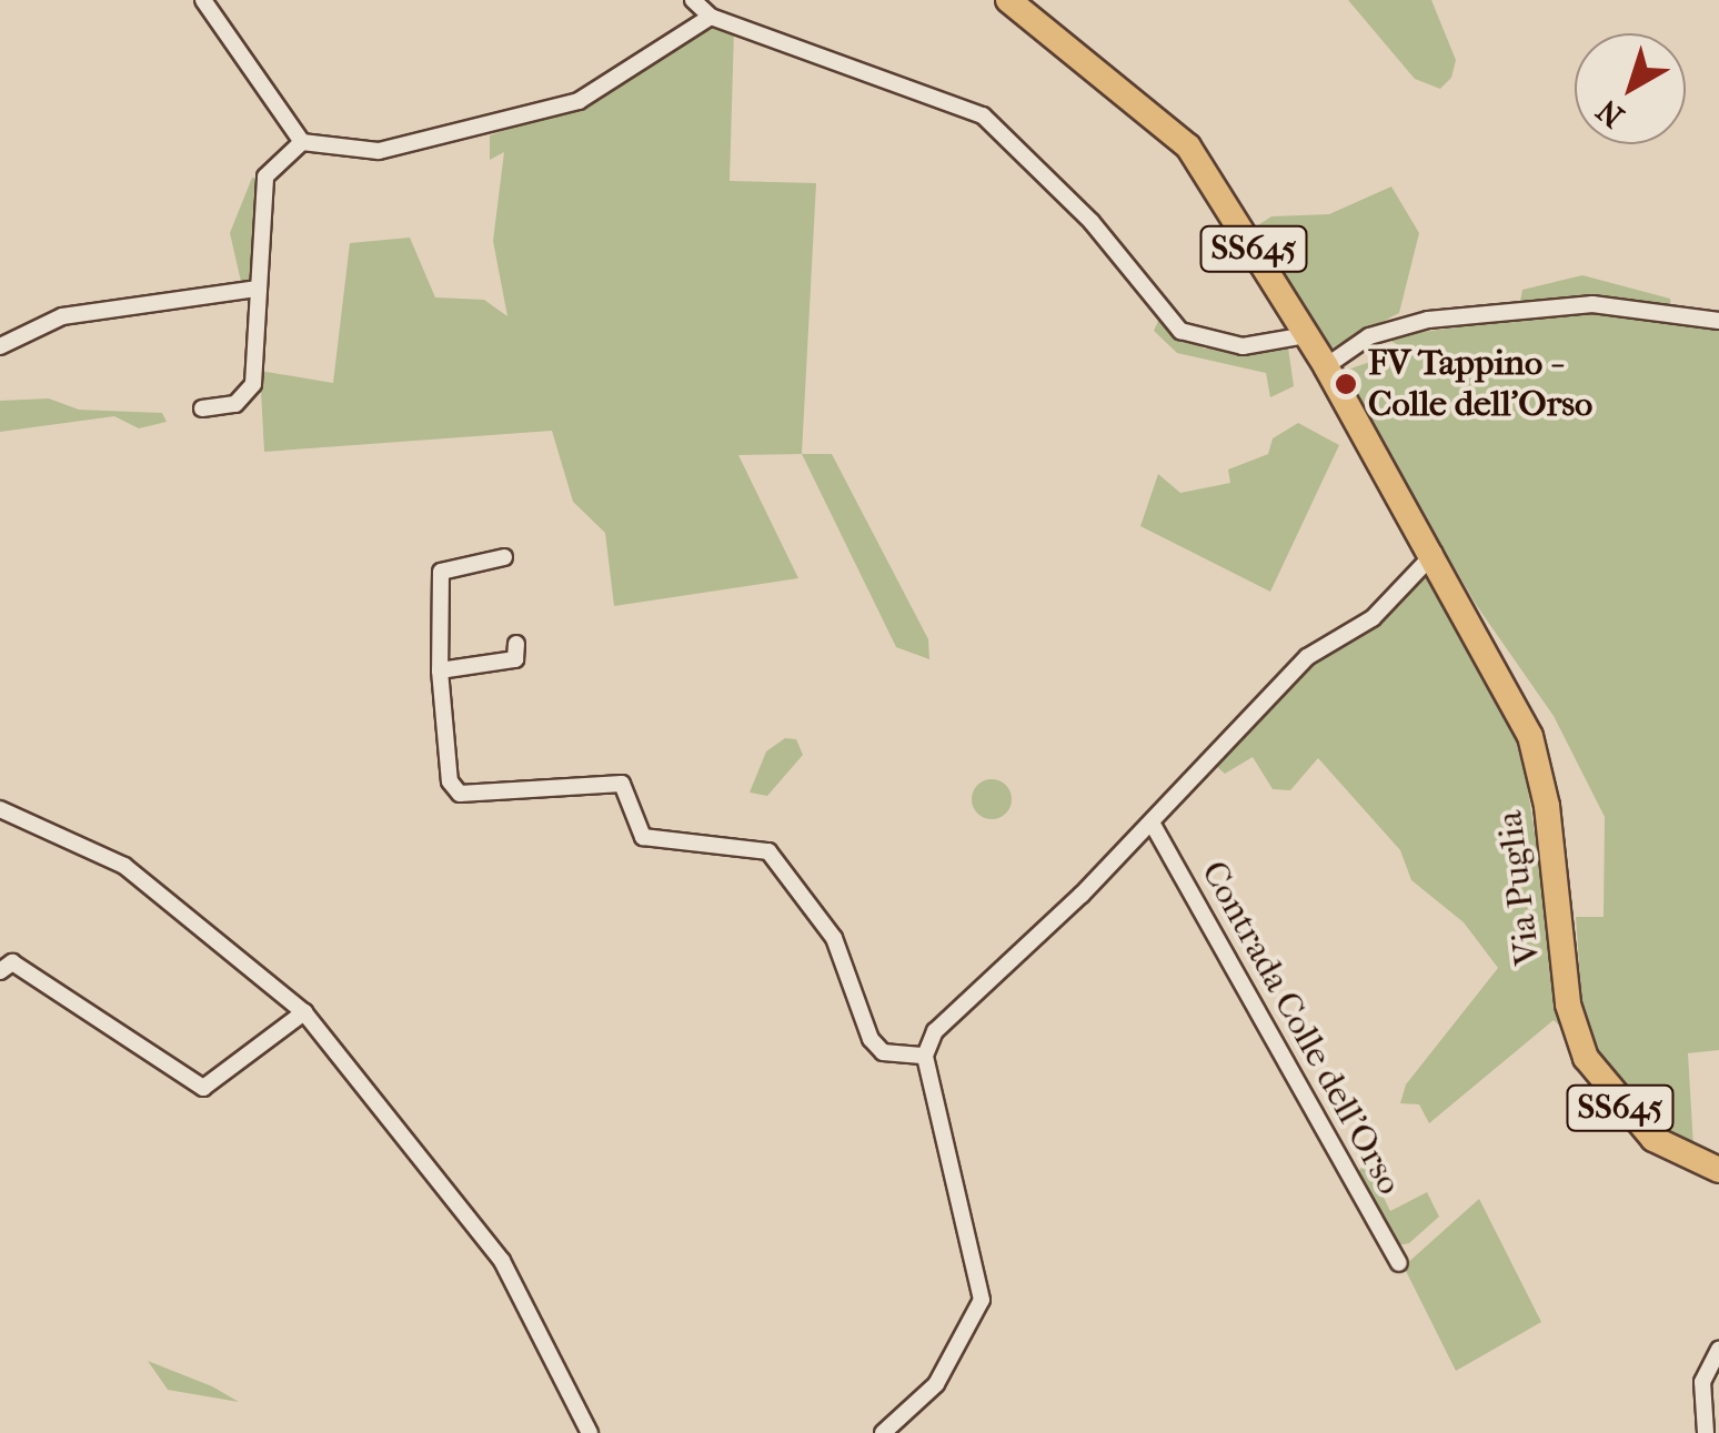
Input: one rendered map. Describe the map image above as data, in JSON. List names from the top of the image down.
{
  "streets": {
    "main road": ["SS645", "Via Puglia"],
    "street": ["Contrada Colle dell'Orso"]
  },
  "crossings": [
    ["SS645", "Via Puglia"]
  ],
  "places": ["FV Tappino - Colle dell'Orso"],
  "north": "bottom left"
}
